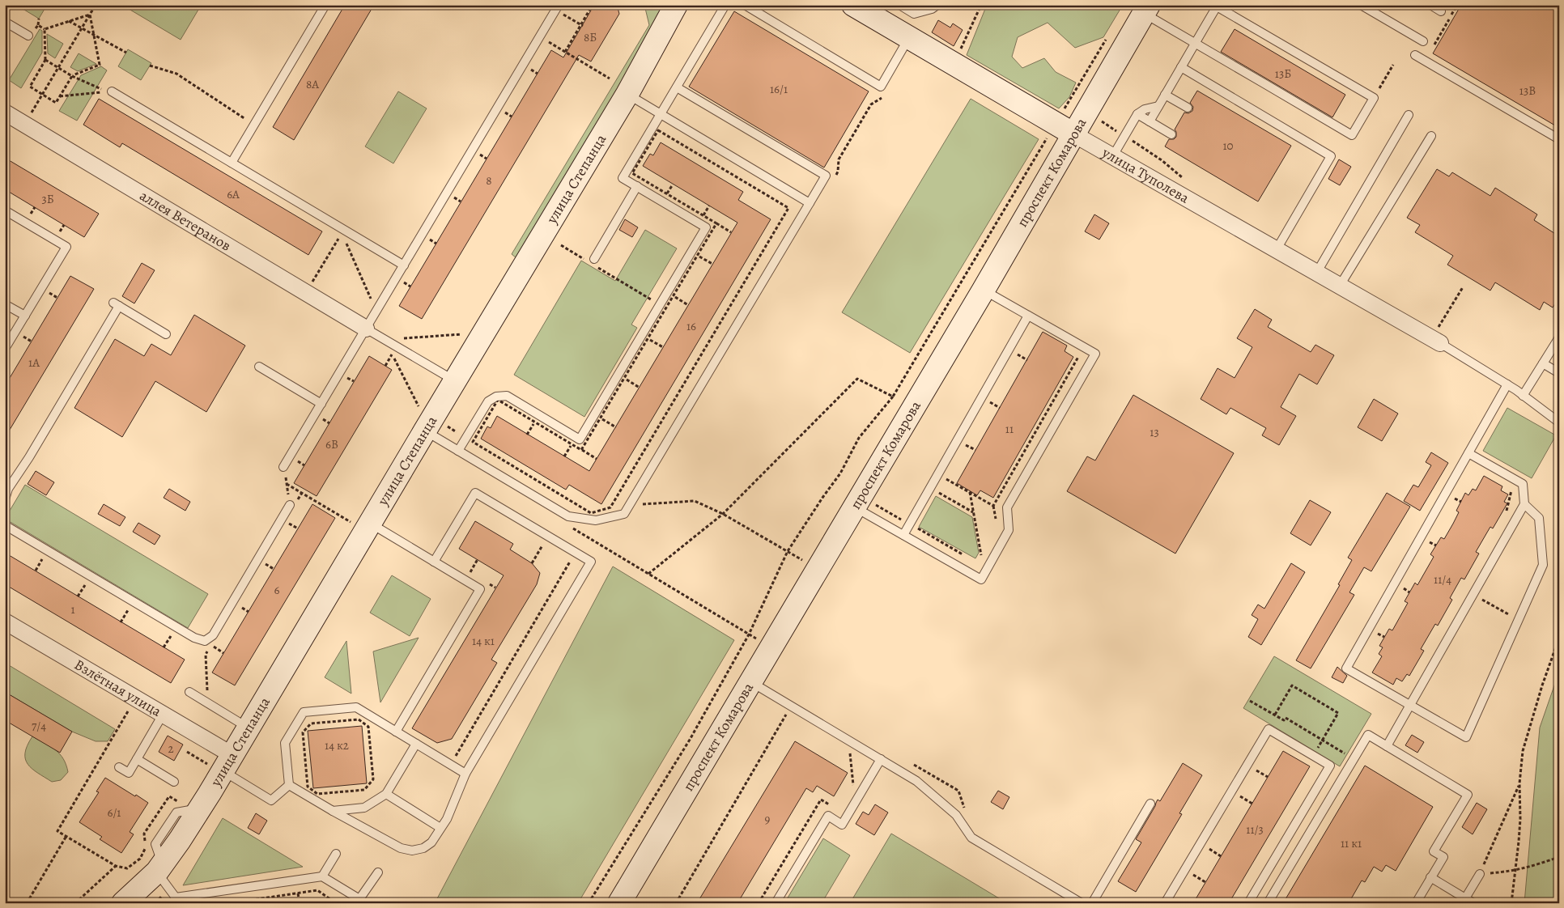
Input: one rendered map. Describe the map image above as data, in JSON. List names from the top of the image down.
{
  "streets": {
    "street": [
      "проспект Комарова",
      "улица Туполева",
      "улица Степанца",
      "аллея Ветеранов",
      "Взлётная улица"
    ]
  },
  "crossings": [
    ["проспект Комарова", "улица Туполева"],
    ["улица Степанца", "Взлётная улица"]
  ],
  "house_numbers": [
    "8Б",
    "13Б",
    "8А",
    "16/1",
    "13В",
    "10",
    "8",
    "6А",
    "3Б",
    "16",
    "1А",
    "11",
    "13",
    "6В",
    "11/4",
    "6",
    "1",
    "14 к1",
    "7/4",
    "14 к2",
    "2",
    "6/1",
    "9",
    "11/3",
    "11 к1"
  ]
}
